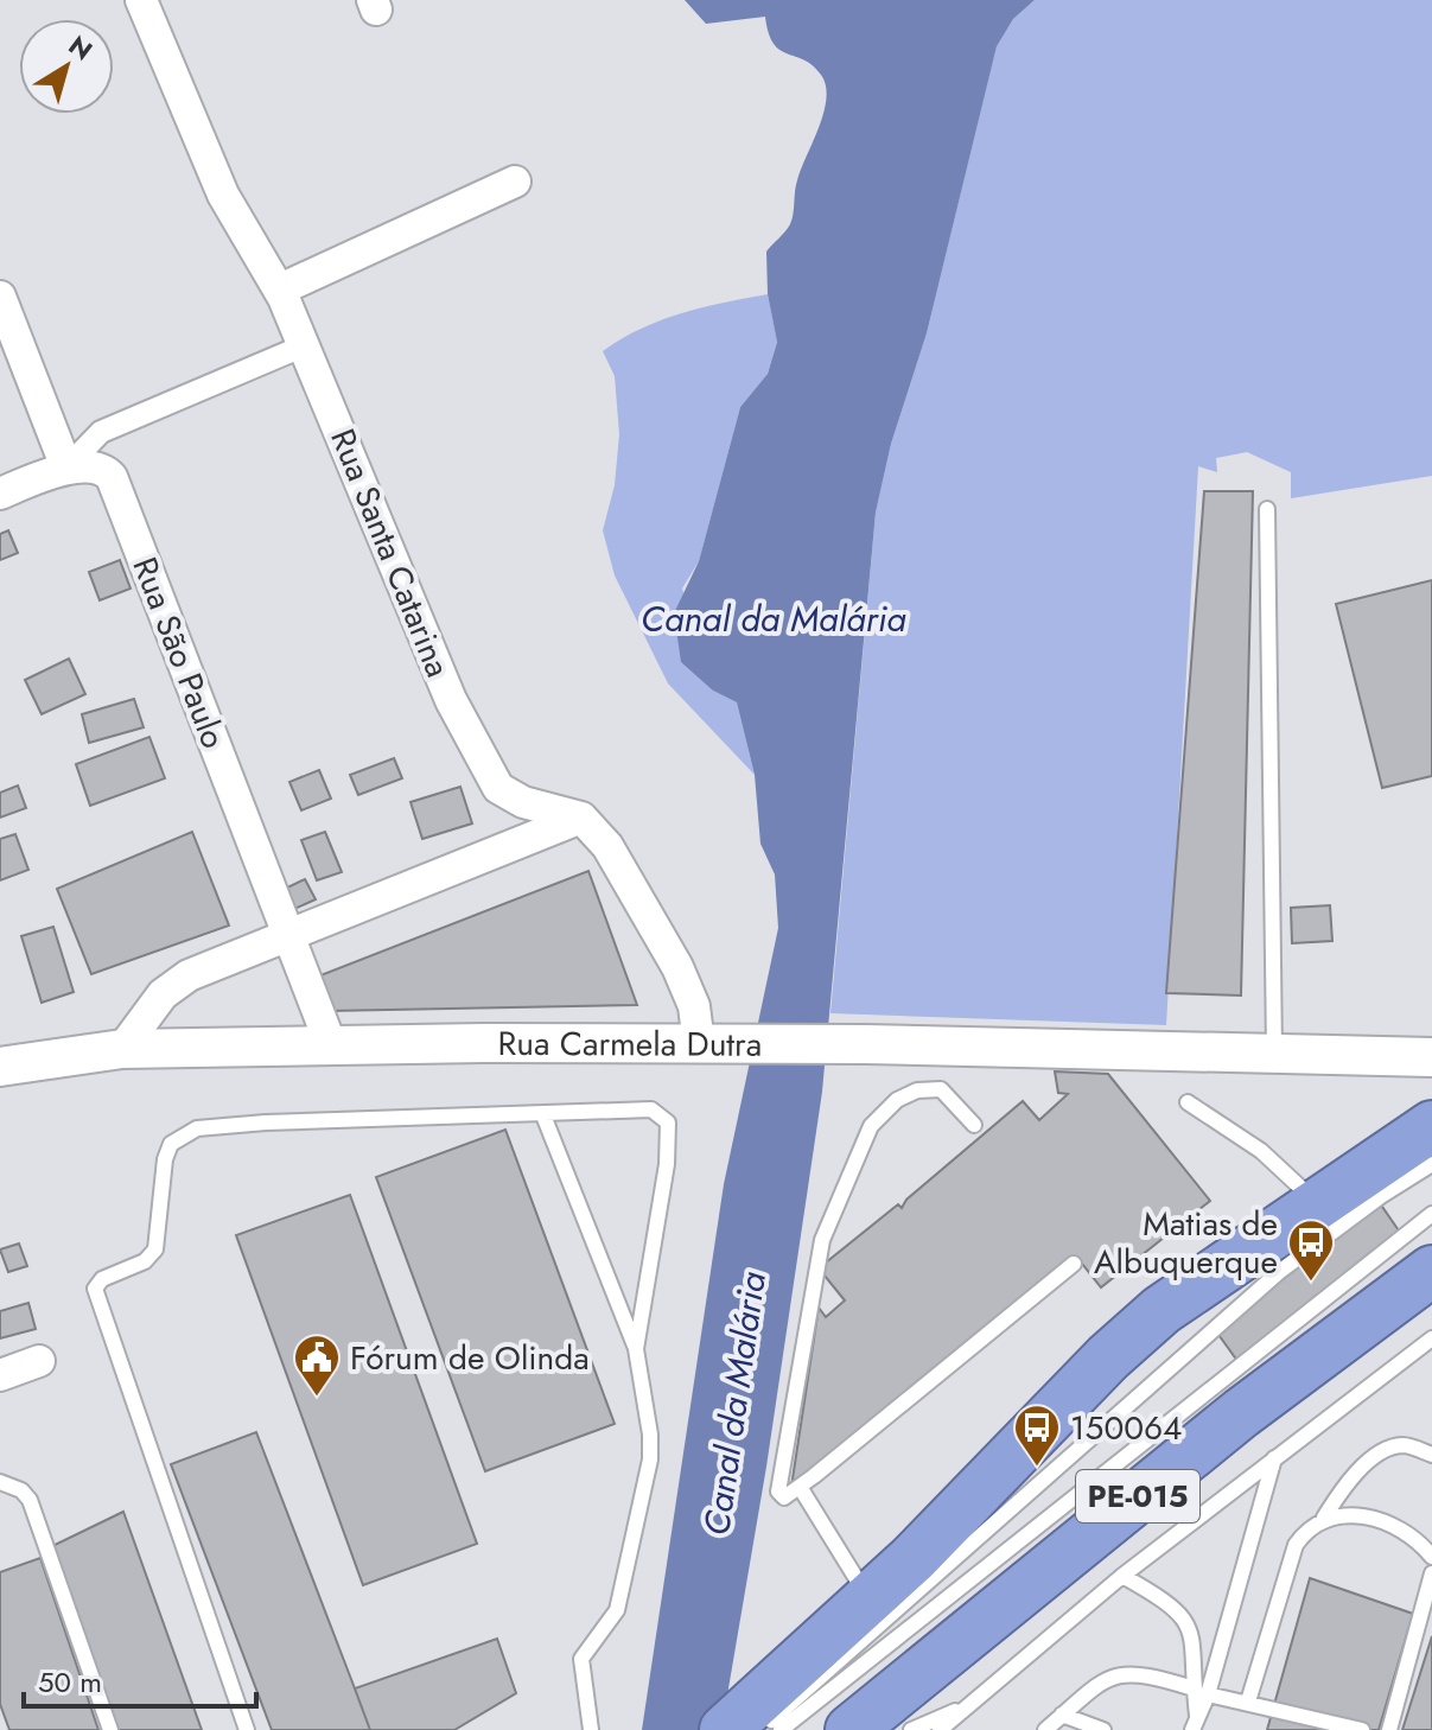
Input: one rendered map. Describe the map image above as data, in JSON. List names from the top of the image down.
{
  "streets": {
    "highway": ["PE-015"],
    "street": ["Rua Santa Catarina", "Rua São Paulo", "Rua Carmela Dutra"]
  },
  "crossings": [
    ["Rua São Paulo", "Rua Carmela Dutra"]
  ],
  "water": ["Canal da Malária"],
  "places": {
    "bus stop": ["Matias de Albuquerque", "150064"],
    "public building": ["Fórum de Olinda"]
  },
  "scale_bar": "50 m",
  "north": "top right"
}
